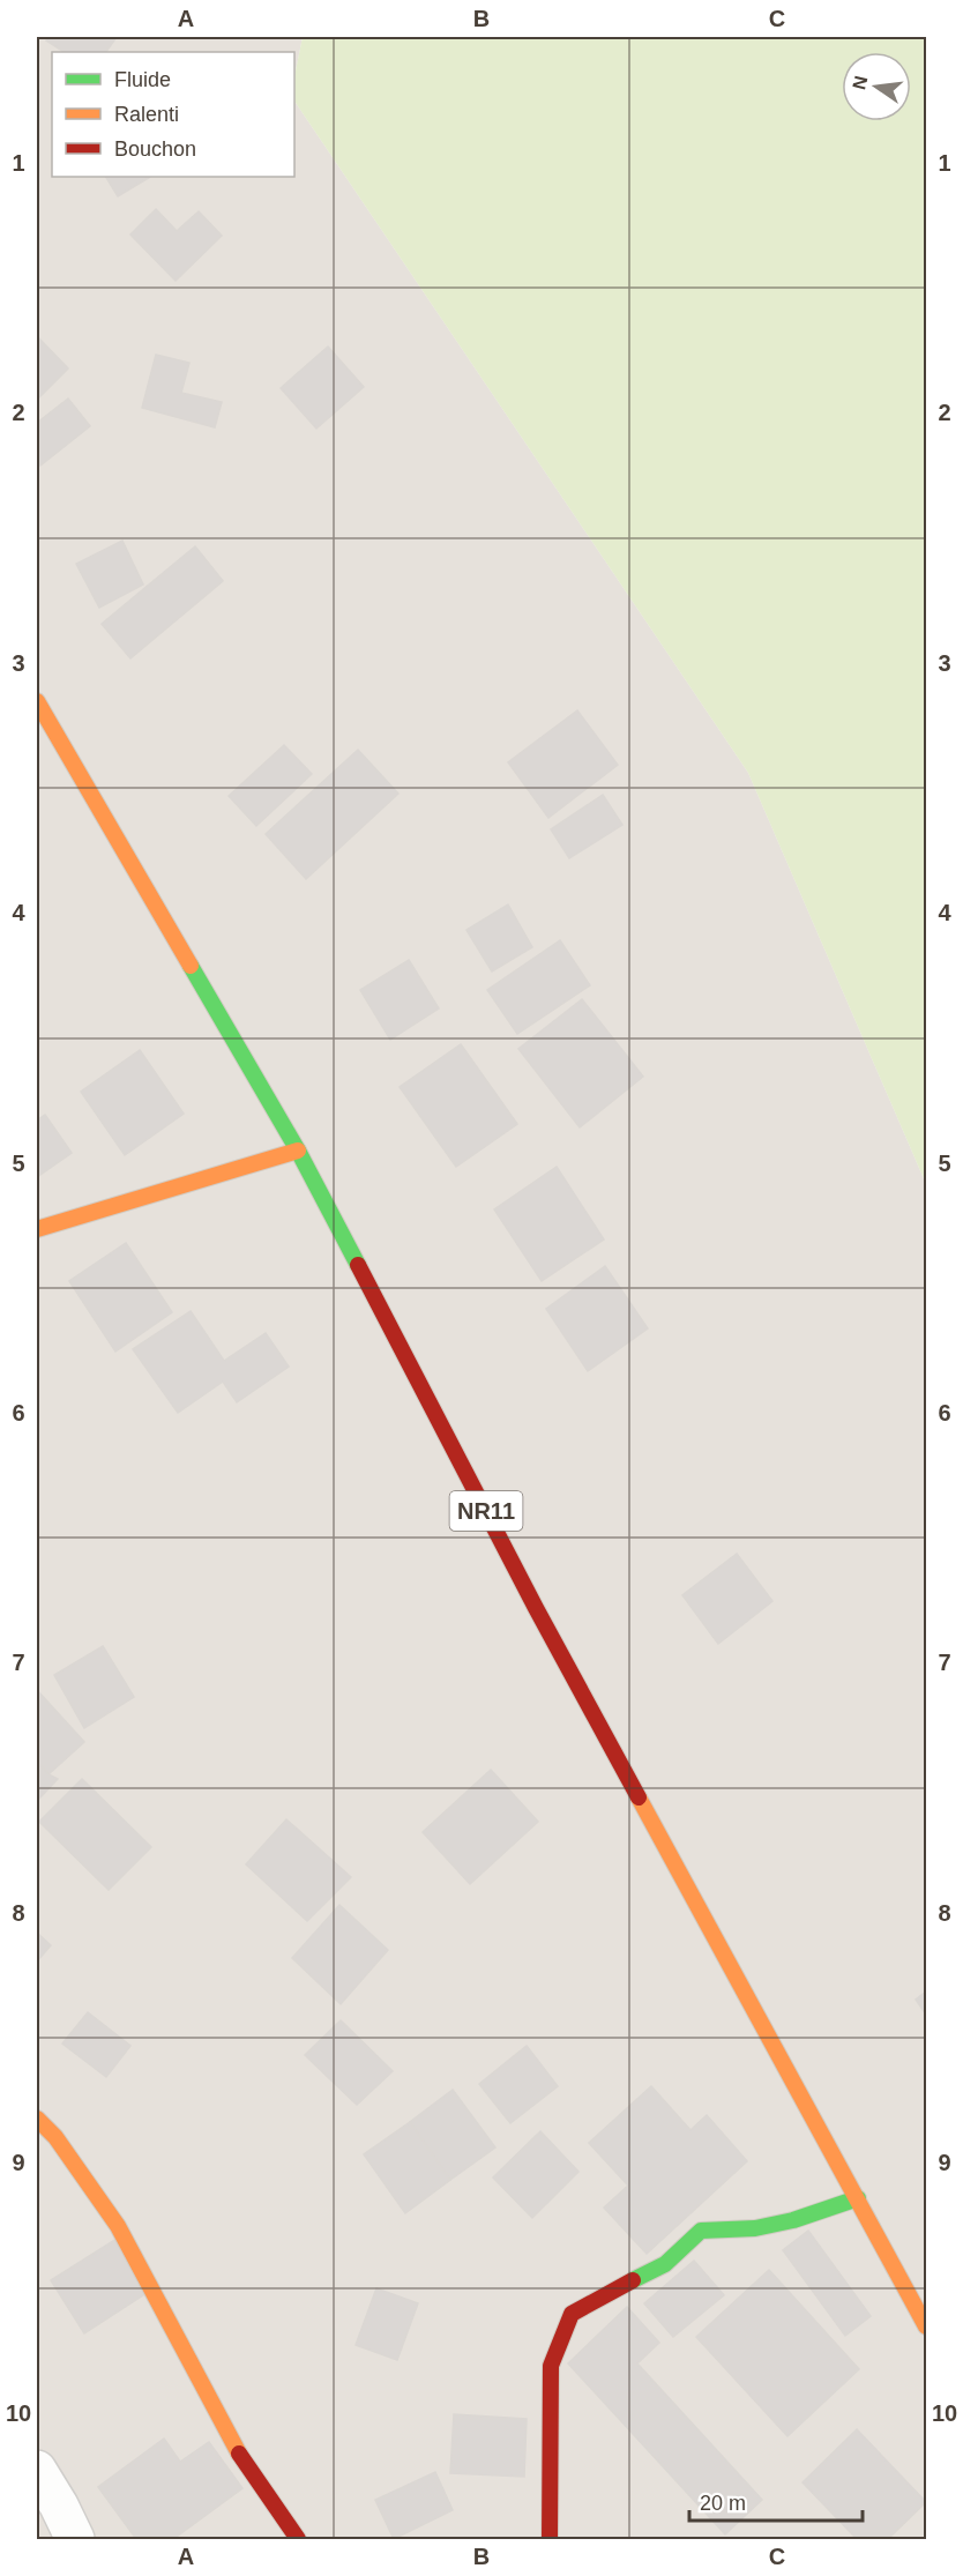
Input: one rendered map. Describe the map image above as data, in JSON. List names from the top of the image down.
{
  "streets": {
    "main road": ["NR11"]
  },
  "legend": ["Fluide", "Ralenti", "Bouchon"],
  "scale_bar": "20 m",
  "north": "left",
  "grid": {
    "columns": ["A", "B", "C"],
    "rows": [
      "1",
      "2",
      "3",
      "4",
      "5",
      "6",
      "7",
      "8",
      "9",
      "10"
    ]
  }
}
